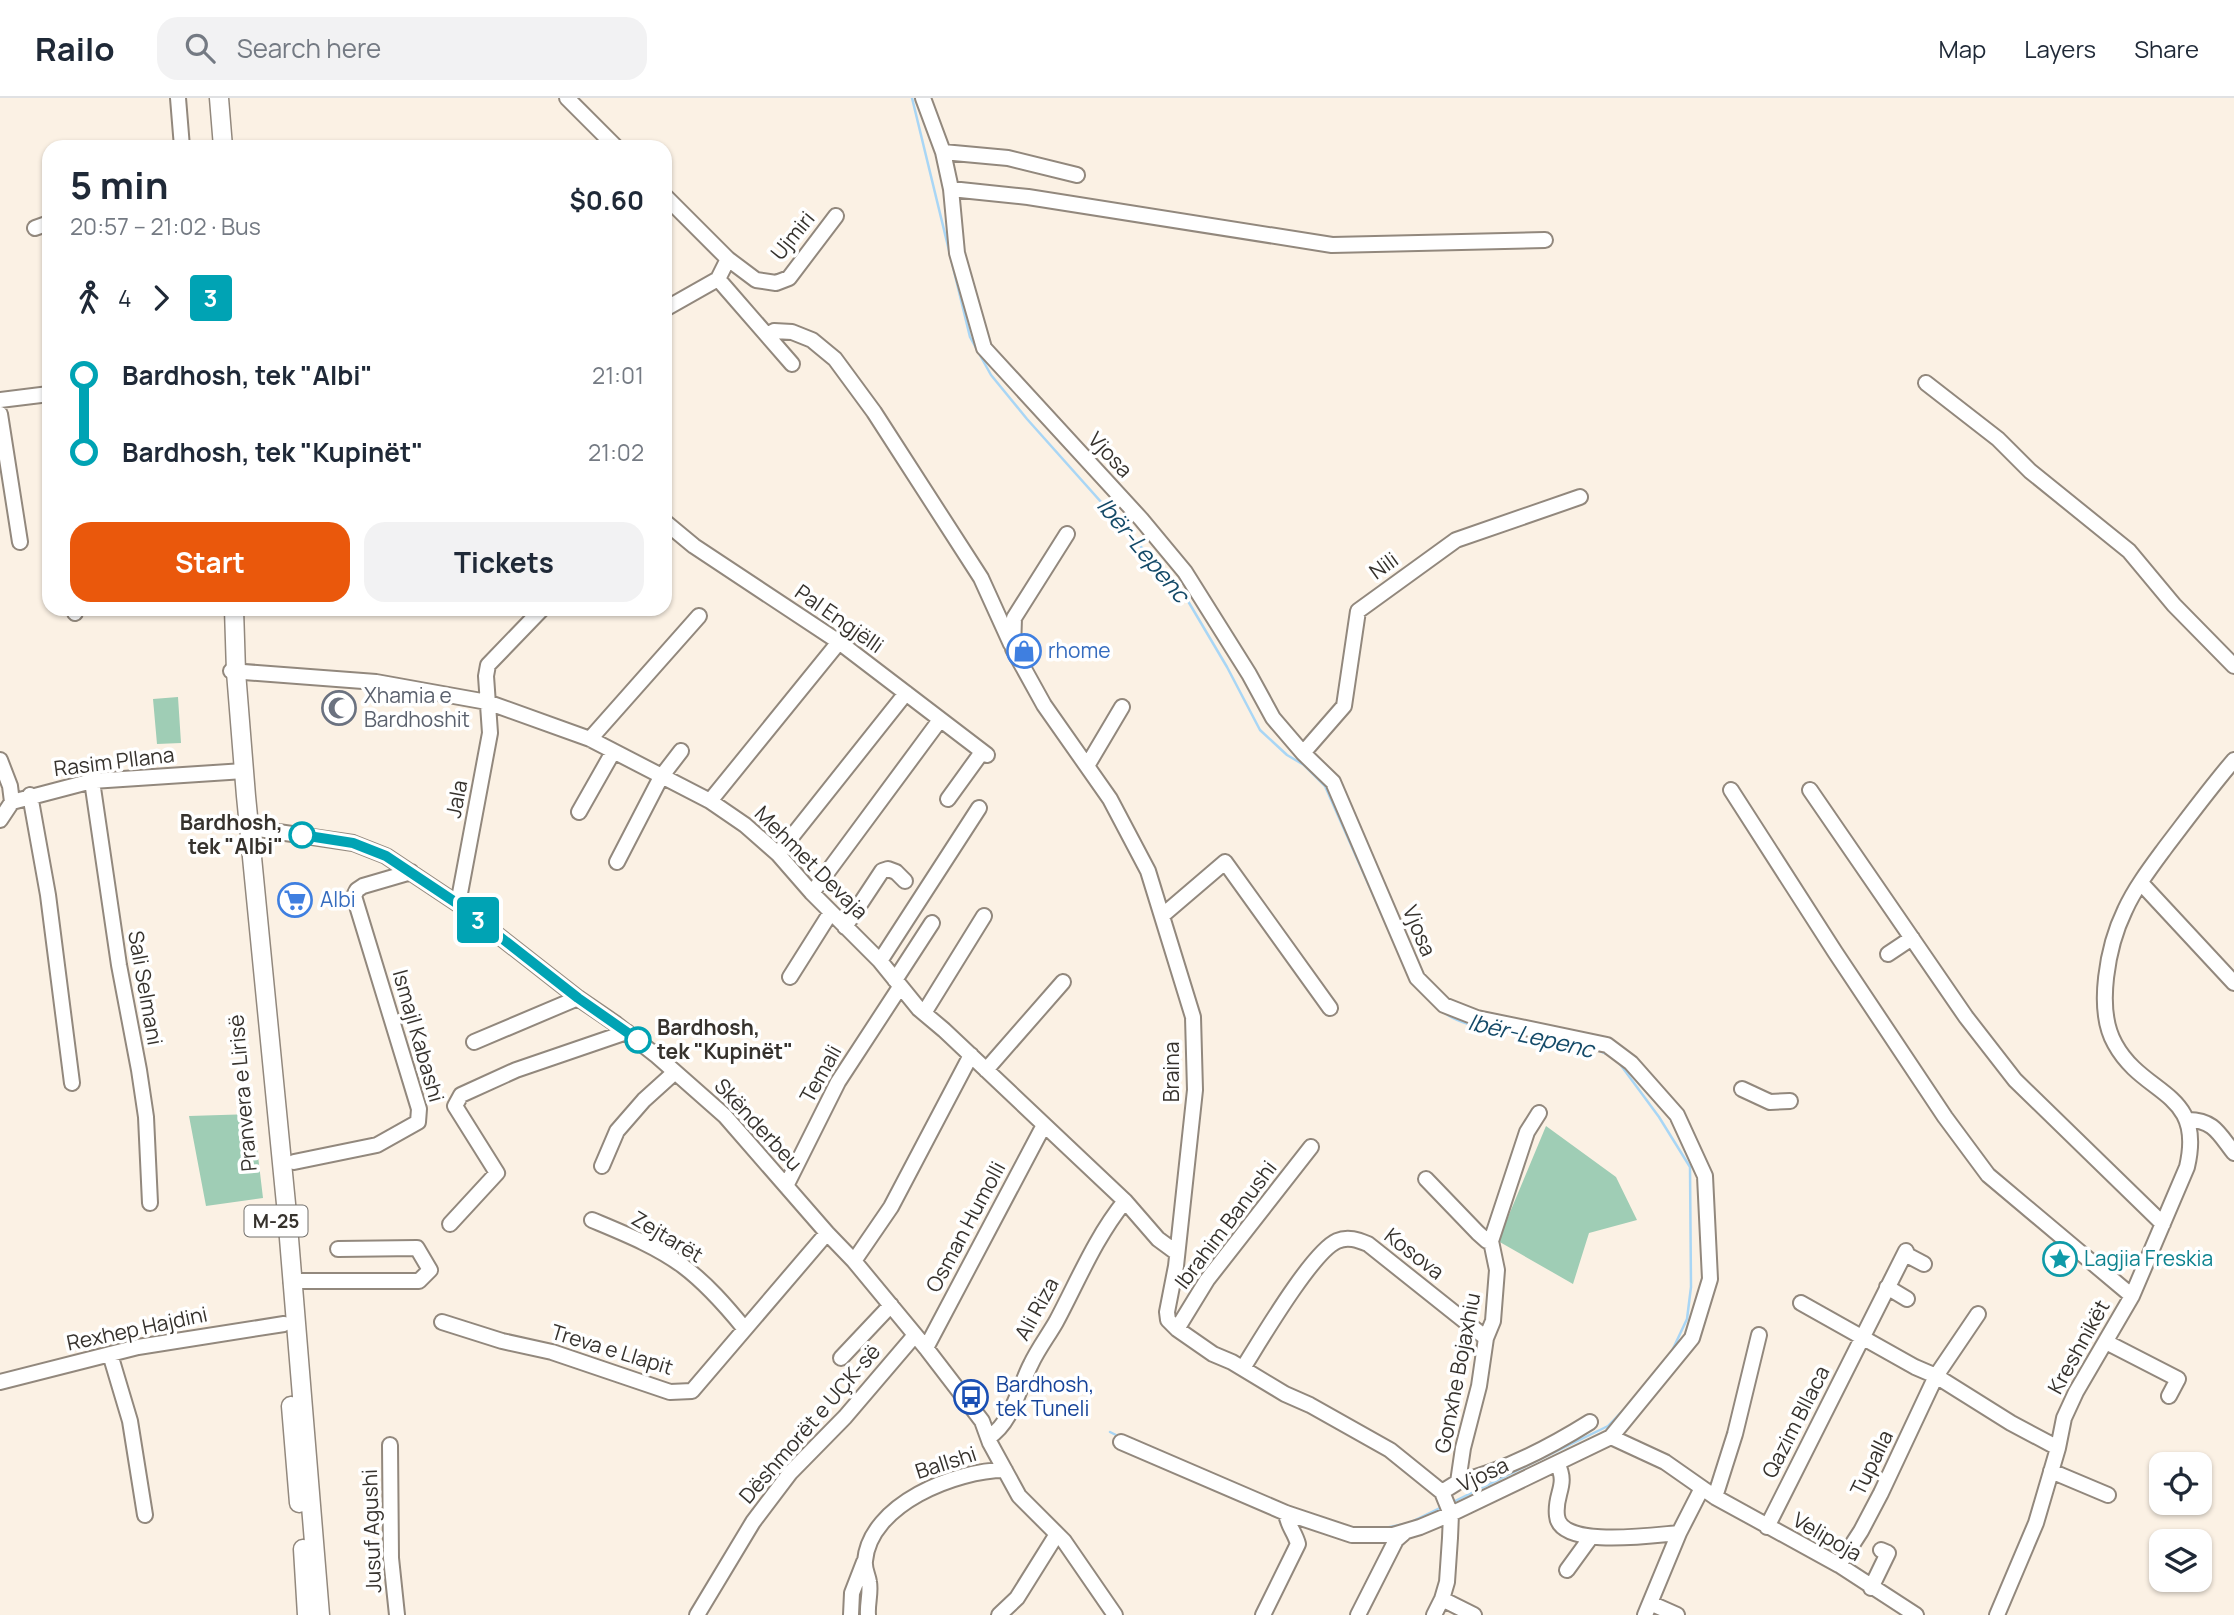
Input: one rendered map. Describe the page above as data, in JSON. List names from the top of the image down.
{
  "streets": {
    "main road": ["Pranvera e Lirisë", "M-25"],
    "street": [
      "Ujmiri",
      "Vjosa",
      "Nili",
      "Pal Engjëlli",
      "Rasim Pllana",
      "Jala",
      "Mehmet Devaja",
      "Sali Selmani",
      "Ismajl Kabashi",
      "Braina",
      "Temali",
      "Skënderbeu",
      "Ibrahim Banushi",
      "Osman Humolli",
      "Zejtarët",
      "Kosova",
      "Ali Riza",
      "Rexhep Hajdini",
      "Kreshnikët",
      "Treva e Llapit",
      "Gonxhe Bojaxhiu",
      "Qazim Bllaca",
      "Dëshmorët e UÇK-së",
      "Ballshi",
      "Tupalla",
      "Jusuf Agushi",
      "Velipoja"
    ]
  },
  "crossings": [
    ["Vjosa", "Nili"],
    ["Vjosa", "Velipoja"],
    ["Rasim Pllana", "Sali Selmani"],
    ["Rasim Pllana", "Pranvera e Lirisë"],
    ["Jala", "Mehmet Devaja"],
    ["Jala", "Skënderbeu"],
    ["Mehmet Devaja", "Braina"],
    ["Mehmet Devaja", "Temali"],
    ["Mehmet Devaja", "Pranvera e Lirisë"],
    ["Mehmet Devaja", "Osman Humolli"],
    ["Mehmet Devaja", "Ali Riza"],
    ["Ismajl Kabashi", "Skënderbeu"],
    ["Braina", "Ibrahim Banushi"],
    ["Temali", "Skënderbeu"],
    ["Pranvera e Lirisë", "Skënderbeu"],
    ["Pranvera e Lirisë", "Rexhep Hajdini"],
    ["Skënderbeu", "Osman Humolli"],
    ["Skënderbeu", "Ali Riza"],
    ["Skënderbeu", "Treva e Llapit"],
    ["Skënderbeu", "Dëshmorët e UÇK-së"],
    ["Skënderbeu", "Ballshi"],
    ["Zejtarët", "Treva e Llapit"],
    ["Kosova", "Gonxhe Bojaxhiu"],
    ["Qazim Bllaca", "Velipoja"],
    ["Tupalla", "Velipoja"]
  ],
  "water": ["Ibër-Lepenc"],
  "places": {
    "shop": ["rhome"],
    "mosque": ["Xhamia e Bardhoshit"],
    "other": ["Bardhosh, tek \"Albi\"", "Bardhosh, tek \"Kupinët\""],
    "supermarket": ["Albi"],
    "place": ["Lagjia Freskia"],
    "bus stop": ["Bardhosh, tek Tuneli"]
  },
  "lines": ["bus line 3"],
  "page": {
    "header": "Railo",
    "search": "Search here",
    "nav": ["Map", "Layers", "Share"],
    "on_map": "3",
    "heading": ["5 min", "20:57 – 21:02 · Bus", "$0.60"],
    "legs": ["4", "3"],
    "list": [
      {
        "name": "Bardhosh, tek \"Albi\"",
        "value": "21:01"
      },
      {
        "name": "Bardhosh, tek \"Kupinët\"",
        "value": "21:02"
      }
    ],
    "buttons": ["Start", "Tickets"]
  }
}
